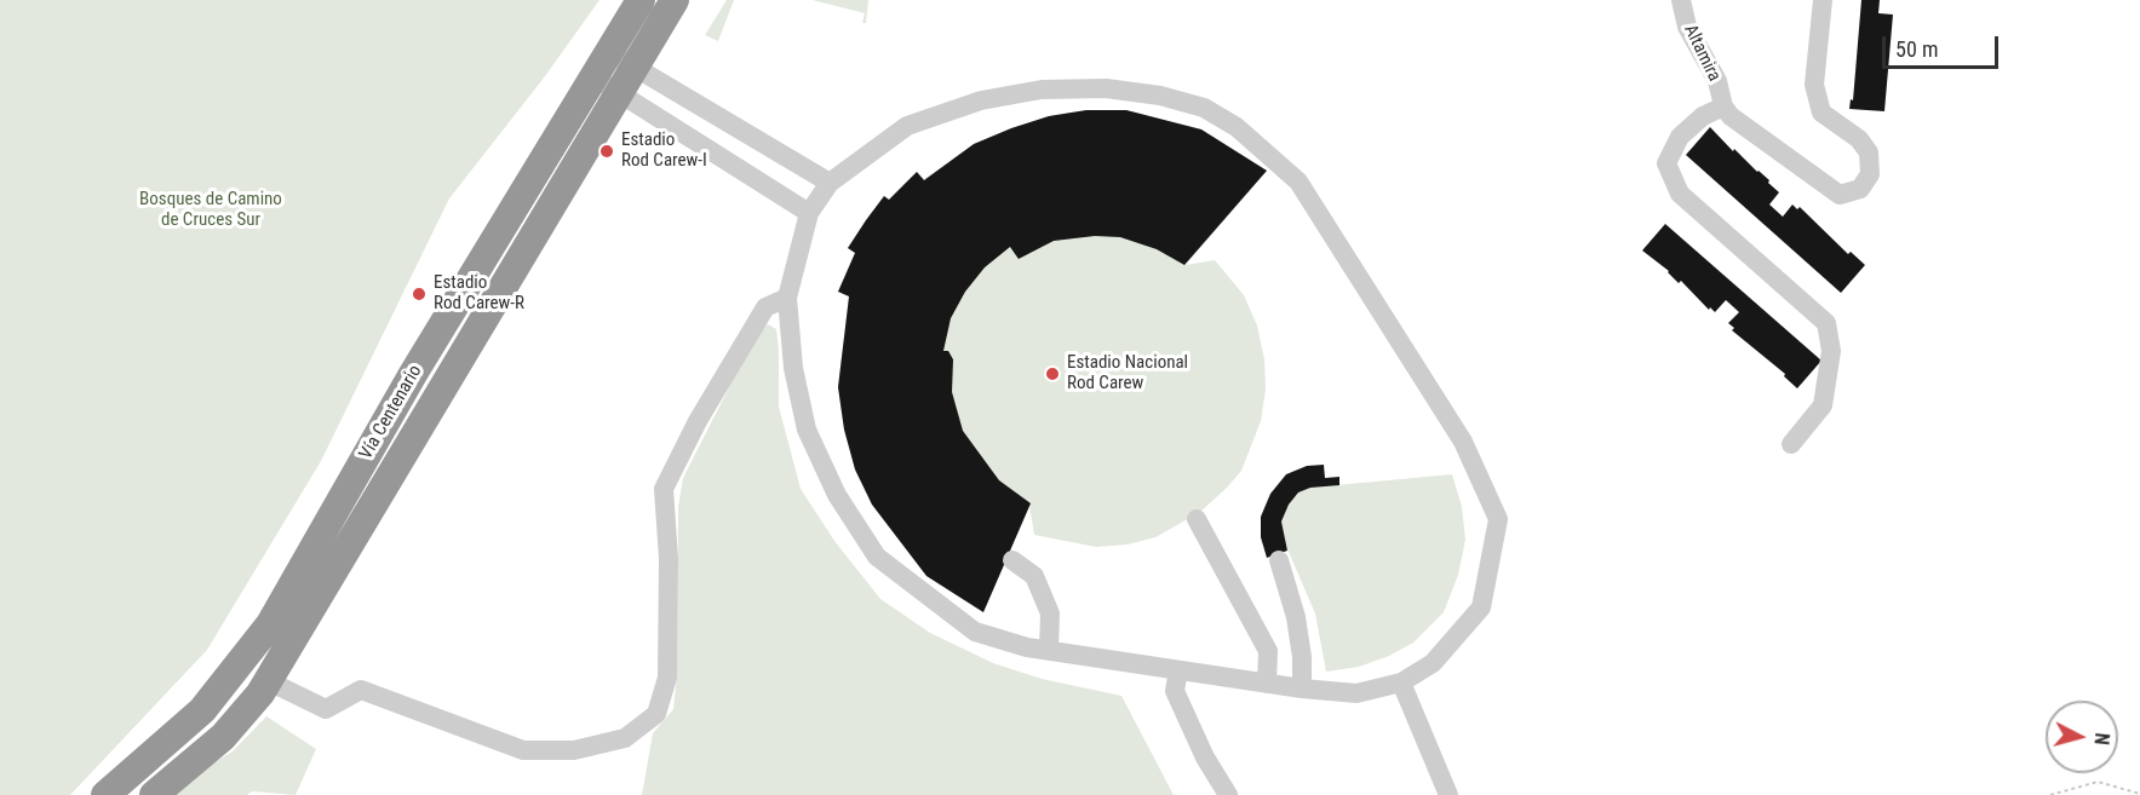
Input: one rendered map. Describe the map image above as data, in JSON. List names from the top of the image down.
{
  "streets": {
    "highway": ["Vía Centenario"],
    "lane": ["Altamira"]
  },
  "parks": ["Bosques de Camino de Cruces Sur"],
  "places": ["Estadio Rod Carew-I", "Estadio Rod Carew-R", "Estadio Nacional Rod Carew"],
  "scale_bar": "50 m",
  "north": "right"
}
